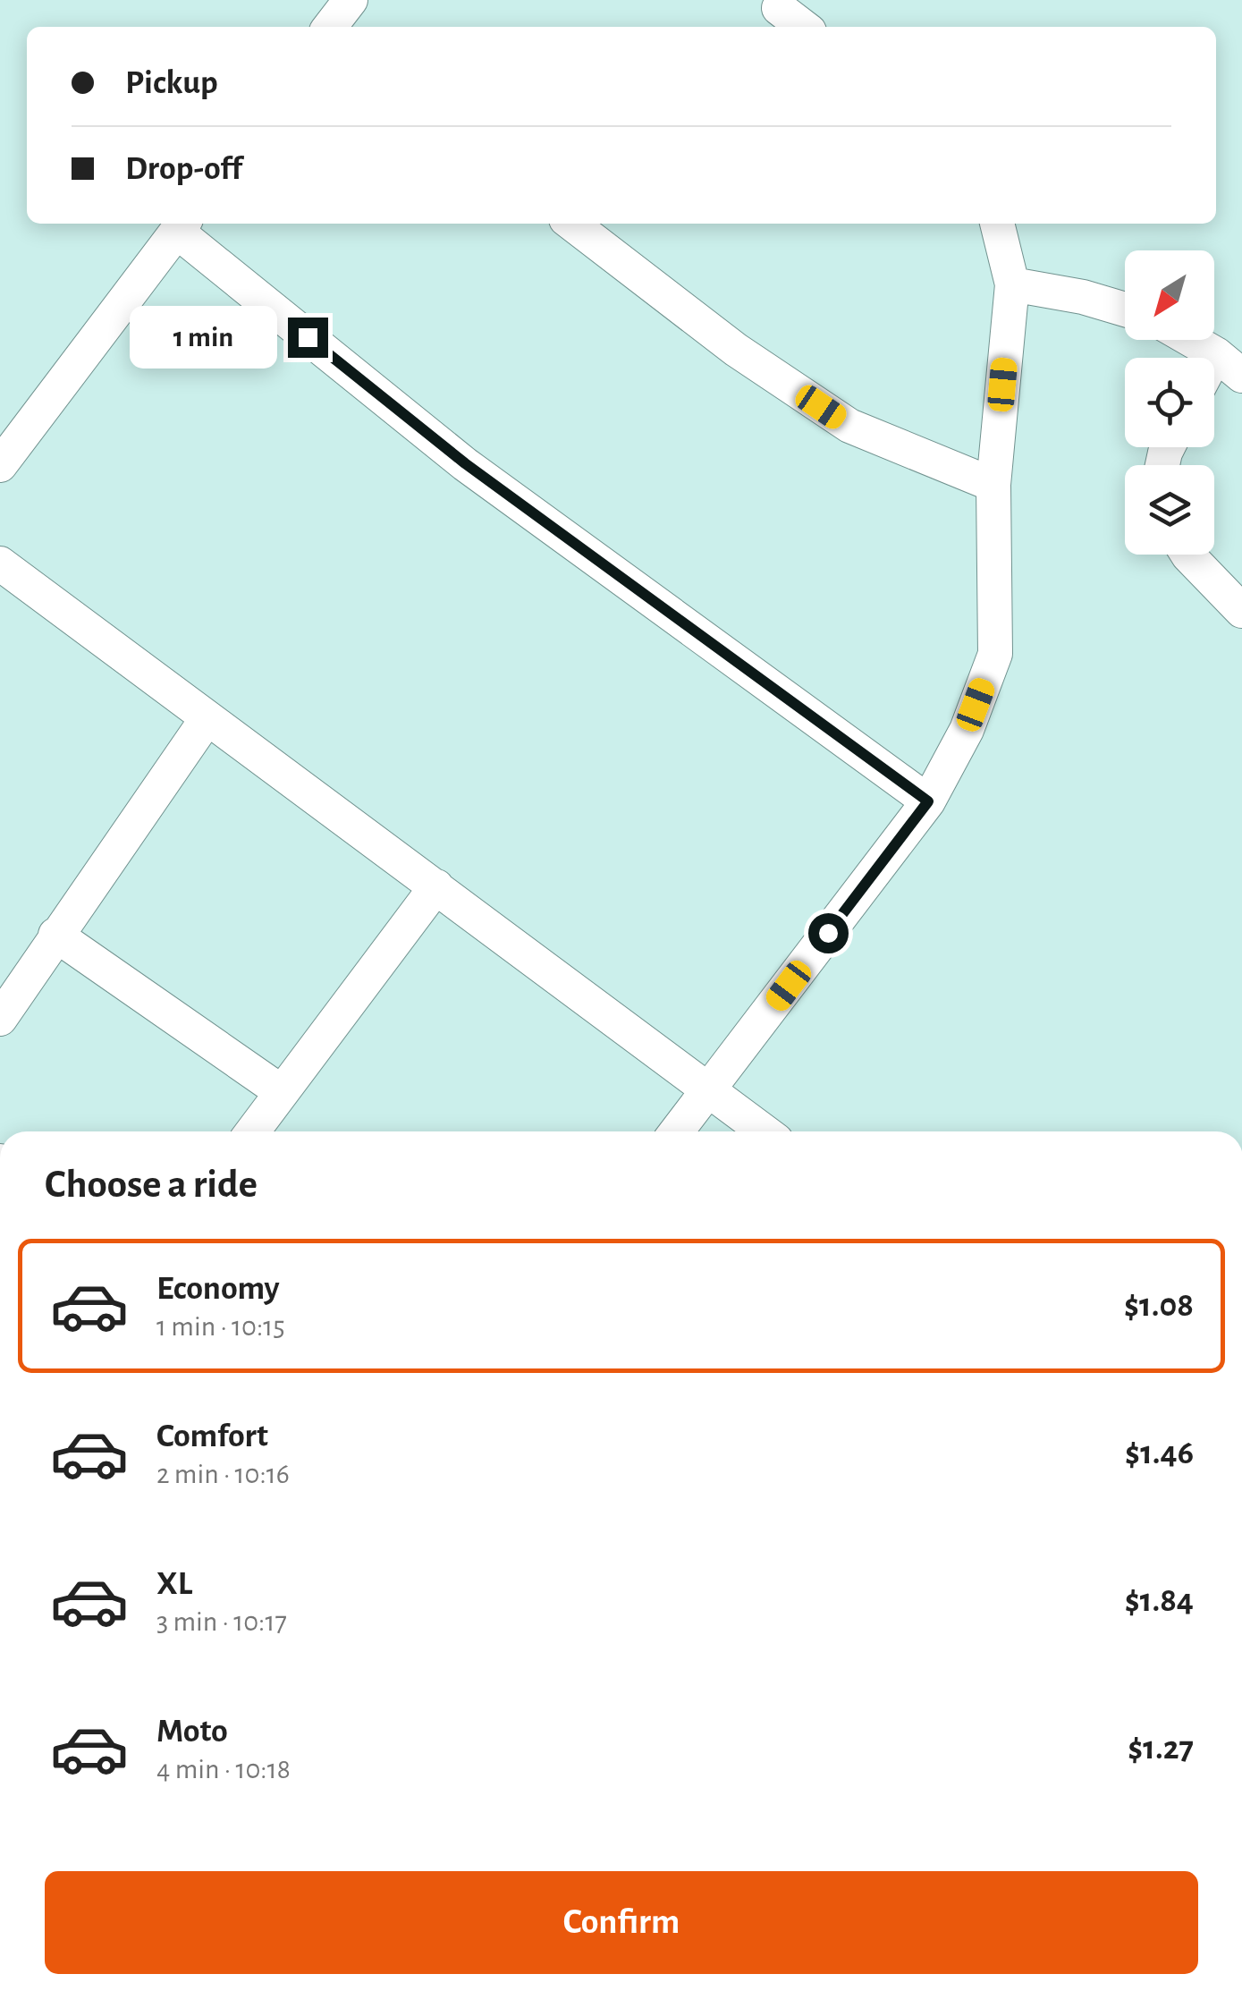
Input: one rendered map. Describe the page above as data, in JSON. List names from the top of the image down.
{
  "north": "bottom left",
  "page": {
    "banner": ["Pickup", "Drop-off"],
    "bubble": "1 min",
    "heading": "Choose a ride",
    "list": [
      {
        "name": "Economy",
        "note": "1 min · 10:15",
        "value": "$1.08"
      },
      {
        "name": "Comfort",
        "note": "2 min · 10:16",
        "value": "$1.46"
      },
      {
        "name": "XL",
        "note": "3 min · 10:17",
        "value": "$1.84"
      },
      {
        "name": "Moto",
        "note": "4 min · 10:18",
        "value": "$1.27"
      }
    ],
    "buttons": "Confirm"
  }
}
